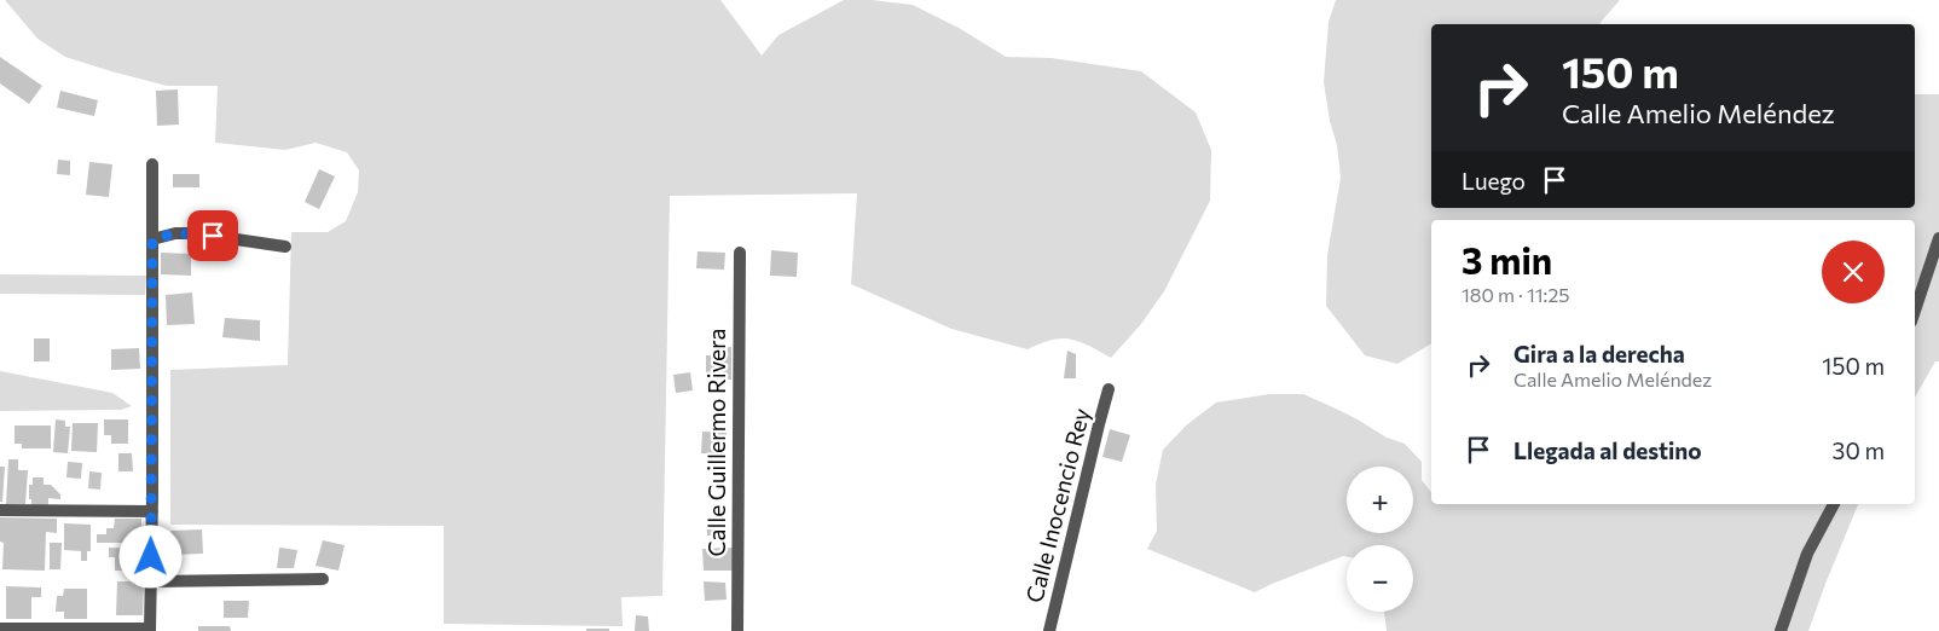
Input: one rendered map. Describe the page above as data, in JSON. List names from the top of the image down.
{
  "streets": {
    "street": ["Calle Guillermo Rivera", "Calle Inocencio Rey"]
  },
  "page": {
    "turn": ["150 m", "Calle Amelio Meléndez"],
    "then": "Luego",
    "heading": ["3 min", "180 m · 11:25"],
    "list": [
      {
        "name": "Gira a la derecha",
        "note": "Calle Amelio Meléndez",
        "value": "150 m"
      },
      {
        "name": "Llegada al destino",
        "value": "30 m"
      }
    ],
    "map_buttons": ["+", "−"]
  }
}
